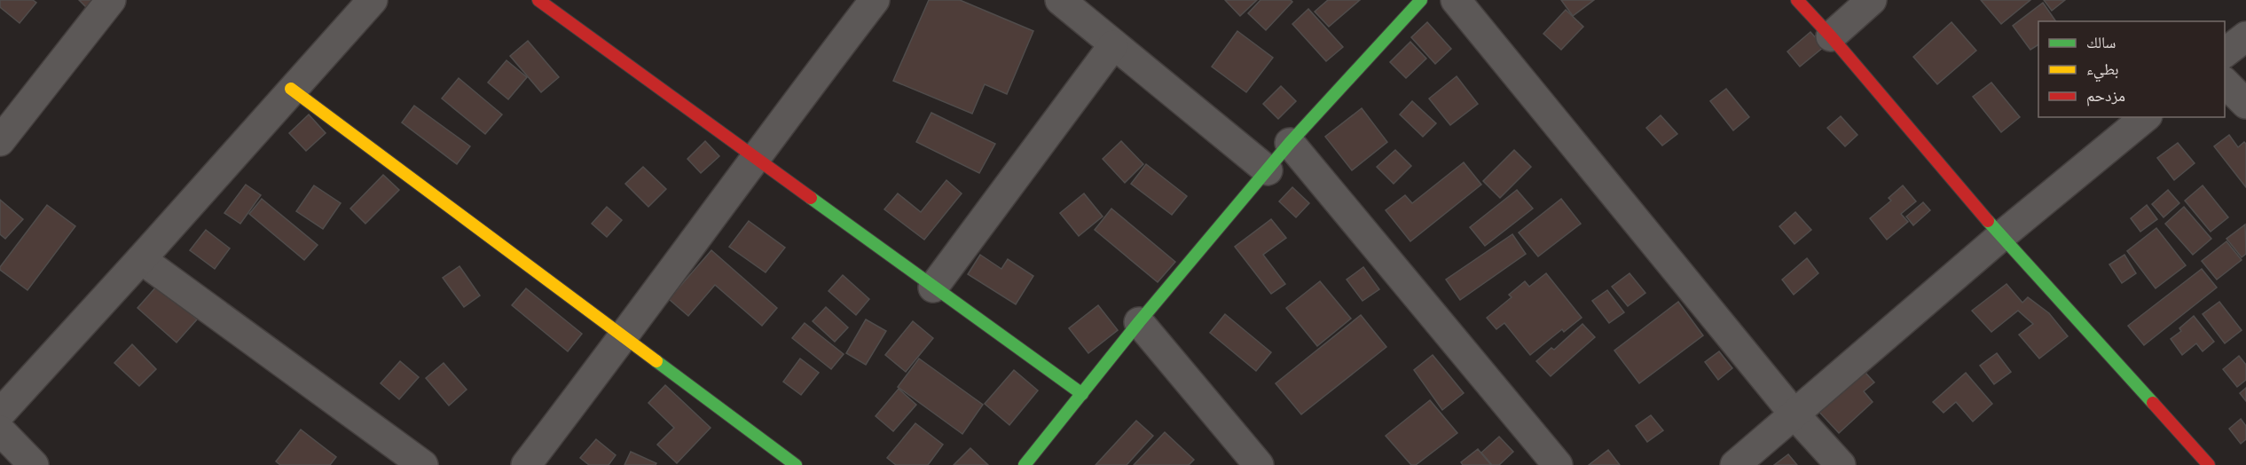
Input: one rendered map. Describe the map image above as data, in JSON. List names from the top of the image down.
{
  "legend": ["سالك", "بطيء", "مزدحم"]
}
